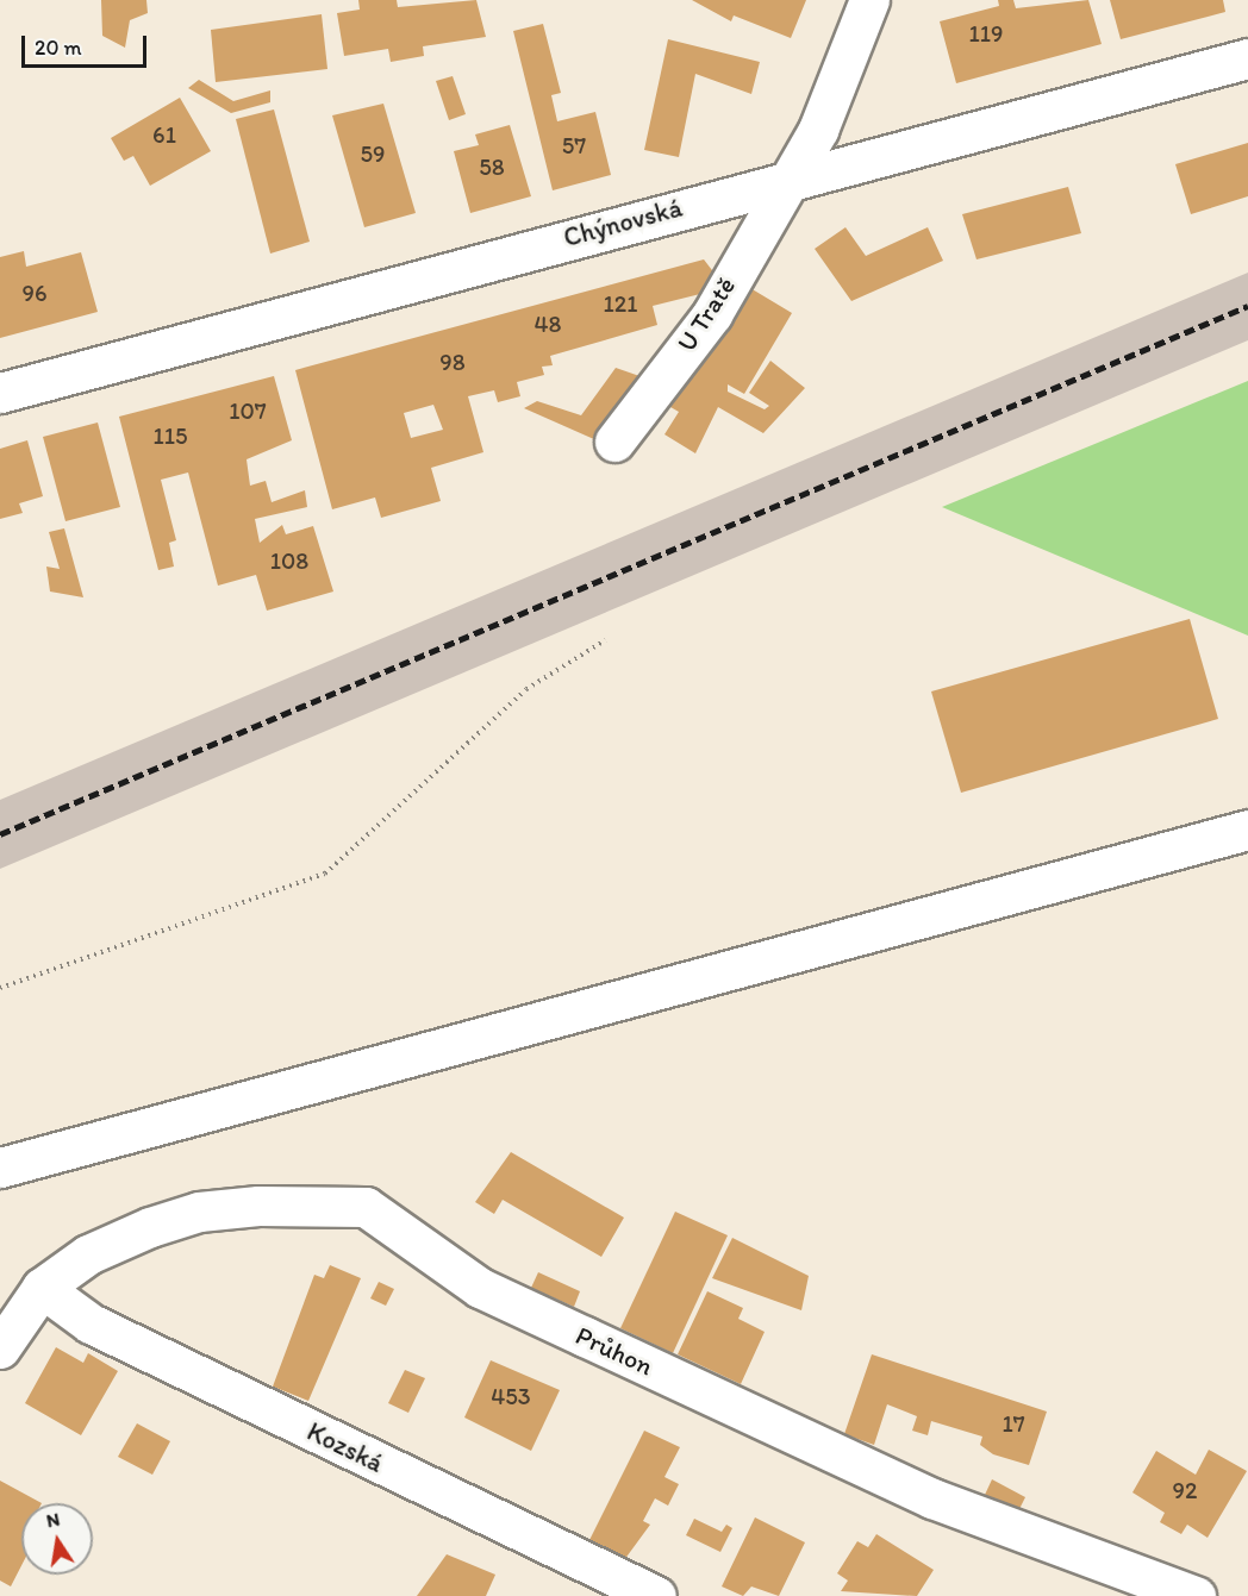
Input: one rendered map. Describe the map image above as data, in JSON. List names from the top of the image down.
{
  "streets": {
    "street": [
      "Chýnovská",
      "U Tratě",
      "Průhon",
      "Kozská"
    ]
  },
  "crossings": [
    ["Chýnovská", "U Tratě"],
    ["Průhon", "Kozská"]
  ],
  "house_numbers": [
    "119",
    "61",
    "57",
    "59",
    "58",
    "96",
    "121",
    "48",
    "98",
    "107",
    "115",
    "108",
    "453",
    "17",
    "92"
  ],
  "scale_bar": "20 m",
  "north": "top"
}
